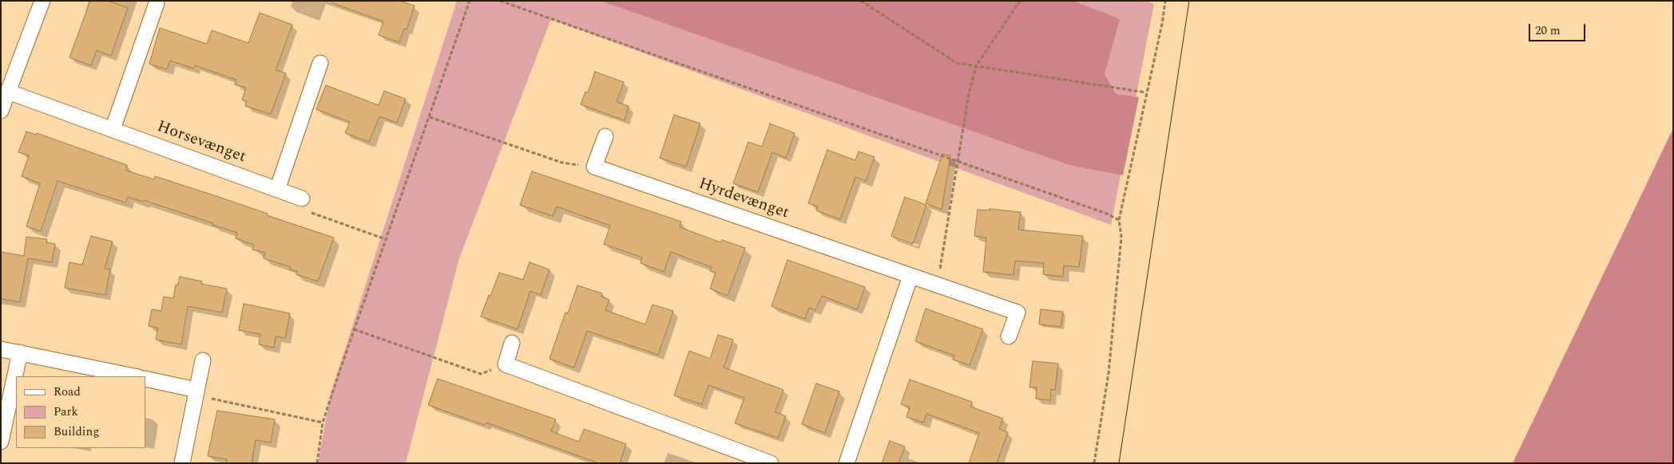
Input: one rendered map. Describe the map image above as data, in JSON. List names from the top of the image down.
{
  "streets": {
    "street": ["Horsevænget", "Hyrdevænget"]
  },
  "legend": ["Road", "Park", "Building"],
  "scale_bar": "20 m"
}
